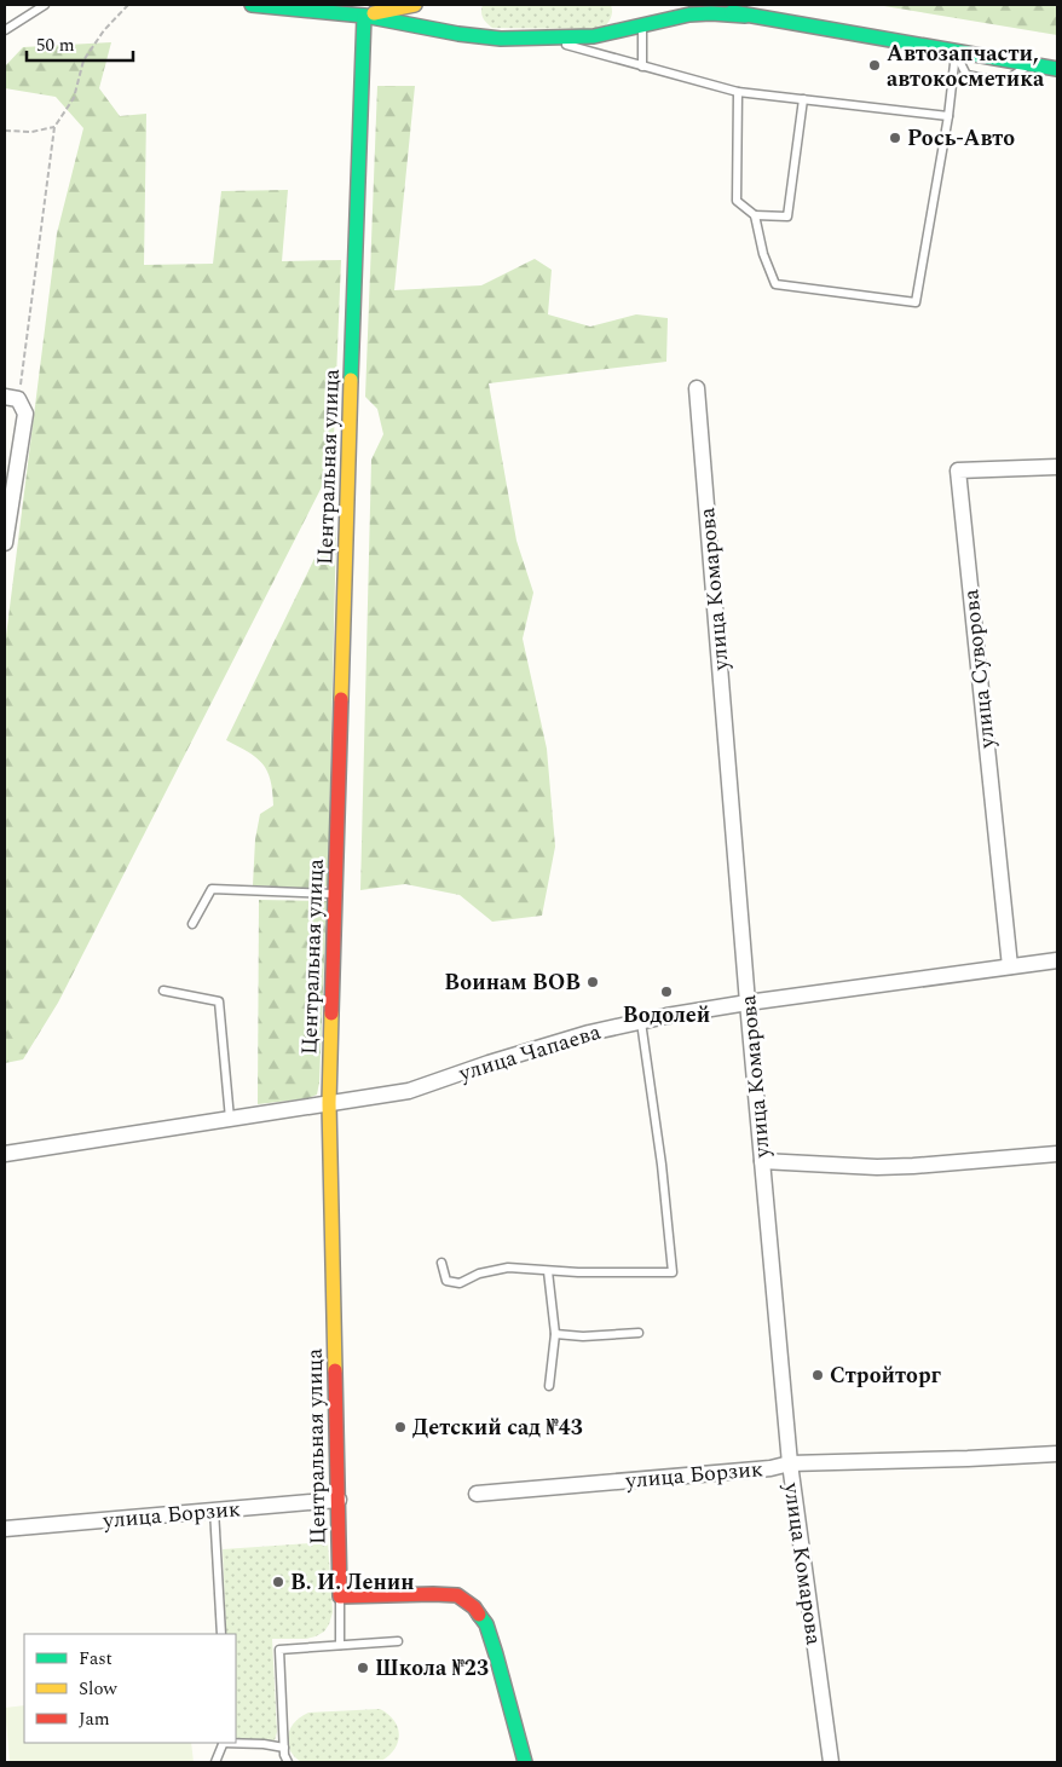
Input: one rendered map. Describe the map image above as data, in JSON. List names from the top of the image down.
{
  "streets": {
    "street": [
      "Центральная улица",
      "улица Комарова",
      "улица Суворова",
      "улица Чапаева",
      "улица Борзик"
    ]
  },
  "crossings": [
    ["Центральная улица", "улица Чапаева"],
    ["Центральная улица", "улица Борзик"],
    ["улица Комарова", "улица Чапаева"],
    ["улица Комарова", "улица Борзик"],
    ["улица Суворова", "улица Чапаева"]
  ],
  "places": [
    "Автозапчасти, автокосметика",
    "Рось-Авто",
    "Воинам ВОВ",
    "Водолей",
    "Стройторг",
    "Детский сад №43",
    "В. И. Ленин",
    "Школа №23"
  ],
  "legend": ["Fast", "Slow", "Jam"],
  "scale_bar": "50 m"
}
